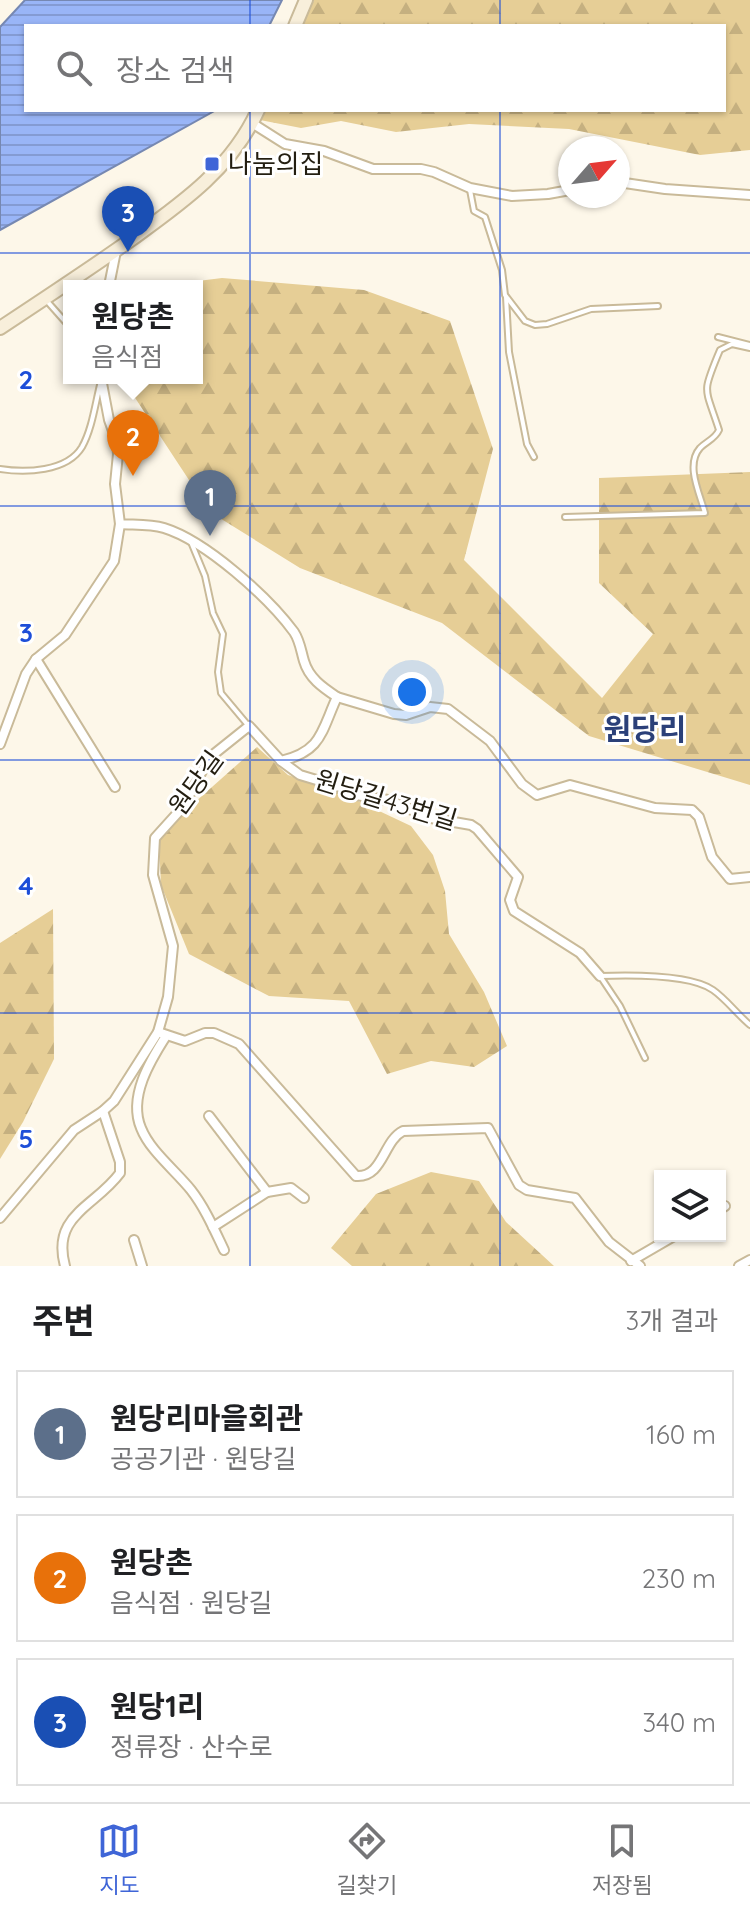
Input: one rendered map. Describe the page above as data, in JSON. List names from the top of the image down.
{
  "streets": {
    "street": ["원당길", "원당길43번길"]
  },
  "districts": ["원당리"],
  "places": {
    "transit": ["나눔의집"]
  },
  "north": "top right",
  "page": {
    "search": "장소 검색",
    "pins": ["3", "2", "1"],
    "popup": ["원당촌", "음식점"],
    "heading": ["주변", "3개 결과"],
    "list": [
      {
        "mark": "1",
        "name": "원당리마을회관",
        "note": "공공기관 · 원당길",
        "value": "160 m"
      },
      {
        "mark": "2",
        "name": "원당촌",
        "note": "음식점 · 원당길",
        "value": "230 m"
      },
      {
        "mark": "3",
        "name": "원당1리",
        "note": "정류장 · 산수로",
        "value": "340 m"
      }
    ],
    "nav": ["지도", "길찾기", "저장됨"]
  },
  "grid": {
    "rows": [
      "2",
      "3",
      "4",
      "5"
    ]
  }
}
